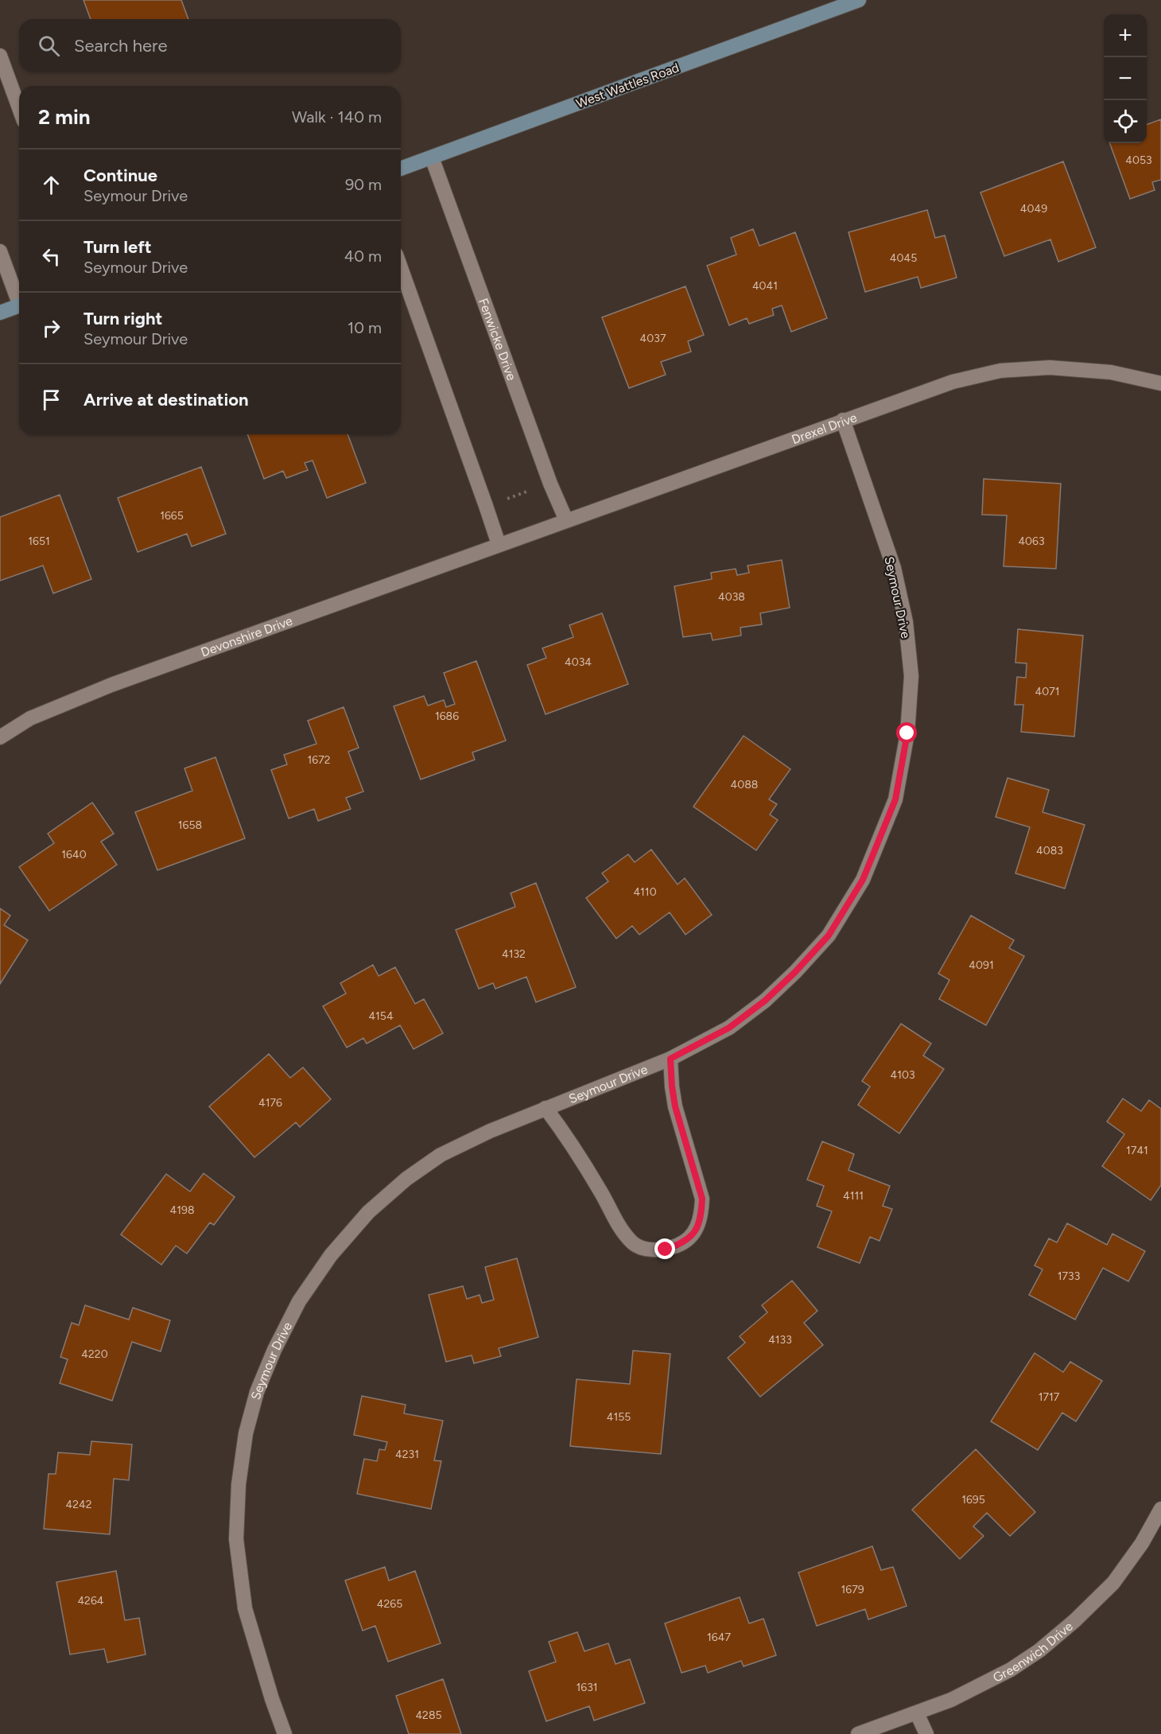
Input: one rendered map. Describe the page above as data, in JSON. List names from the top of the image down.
{
  "streets": {
    "street": [
      "West Wattles Road",
      "Fenwicke Drive",
      "Drexel Drive",
      "Seymour Drive",
      "Devonshire Drive",
      "Greenwich Drive"
    ]
  },
  "crossings": [
    ["West Wattles Road", "Fenwicke Drive"],
    ["Fenwicke Drive", "Drexel Drive"],
    ["Drexel Drive", "Seymour Drive"],
    ["Drexel Drive", "Devonshire Drive"]
  ],
  "house_numbers": [
    "4053",
    "4049",
    "4045",
    "4041",
    "4037",
    "1665",
    "1651",
    "4063",
    "4038",
    "4034",
    "4071",
    "1686",
    "1672",
    "4088",
    "1658",
    "4083",
    "1640",
    "4110",
    "4132",
    "4091",
    "4154",
    "4103",
    "4176",
    "1741",
    "4111",
    "4198",
    "1733",
    "4133",
    "4220",
    "1717",
    "4155",
    "4231",
    "1695",
    "4242",
    "1679",
    "4264",
    "4265",
    "1647",
    "1631",
    "4285"
  ],
  "page": {
    "map_buttons": ["+", "−"],
    "search": "Search here",
    "heading": ["2 min", "Walk · 140 m"],
    "list": [
      ["Continue", "Seymour Drive", "90 m"],
      ["Turn left", "Seymour Drive", "40 m"],
      ["Turn right", "Seymour Drive", "10 m"],
      "Arrive at destination"
    ]
  }
}
